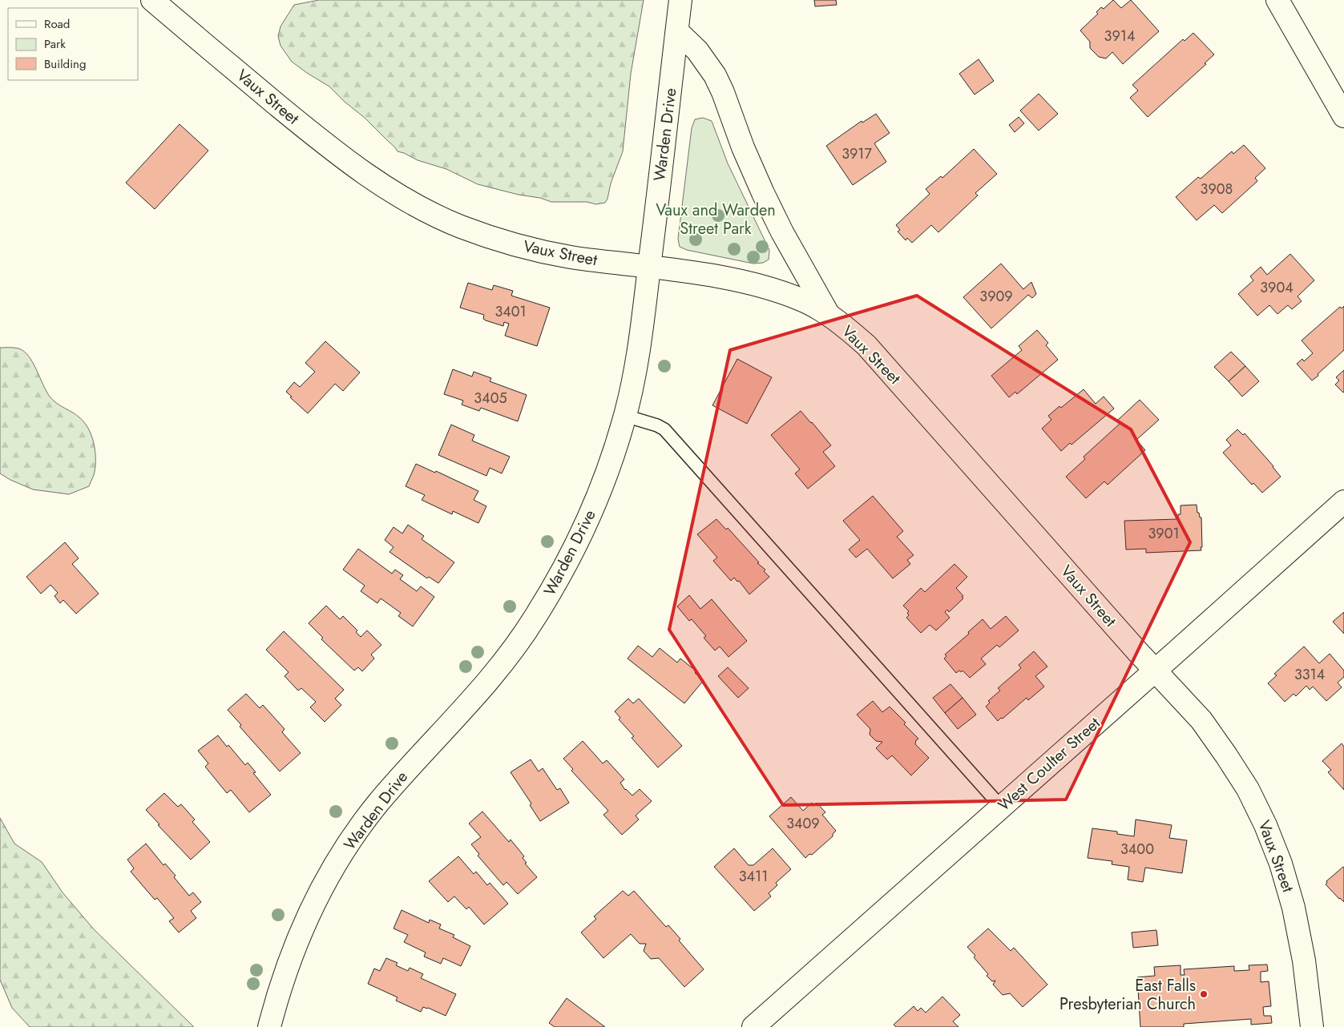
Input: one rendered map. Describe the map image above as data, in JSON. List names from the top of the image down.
{
  "streets": {
    "street": ["Vaux Street", "Warden Drive", "West Coulter Street"]
  },
  "crossings": [
    ["Vaux Street", "Warden Drive"],
    ["Vaux Street", "West Coulter Street"]
  ],
  "parks": ["Vaux and Warden Street Park"],
  "places": ["East Falls Presbyterian Church"],
  "house_numbers": [
    "3914",
    "3917",
    "3908",
    "3904",
    "3909",
    "3401",
    "3405",
    "3901",
    "3314",
    "3409",
    "3400",
    "3411"
  ],
  "legend": ["Road", "Park", "Building"]
}
